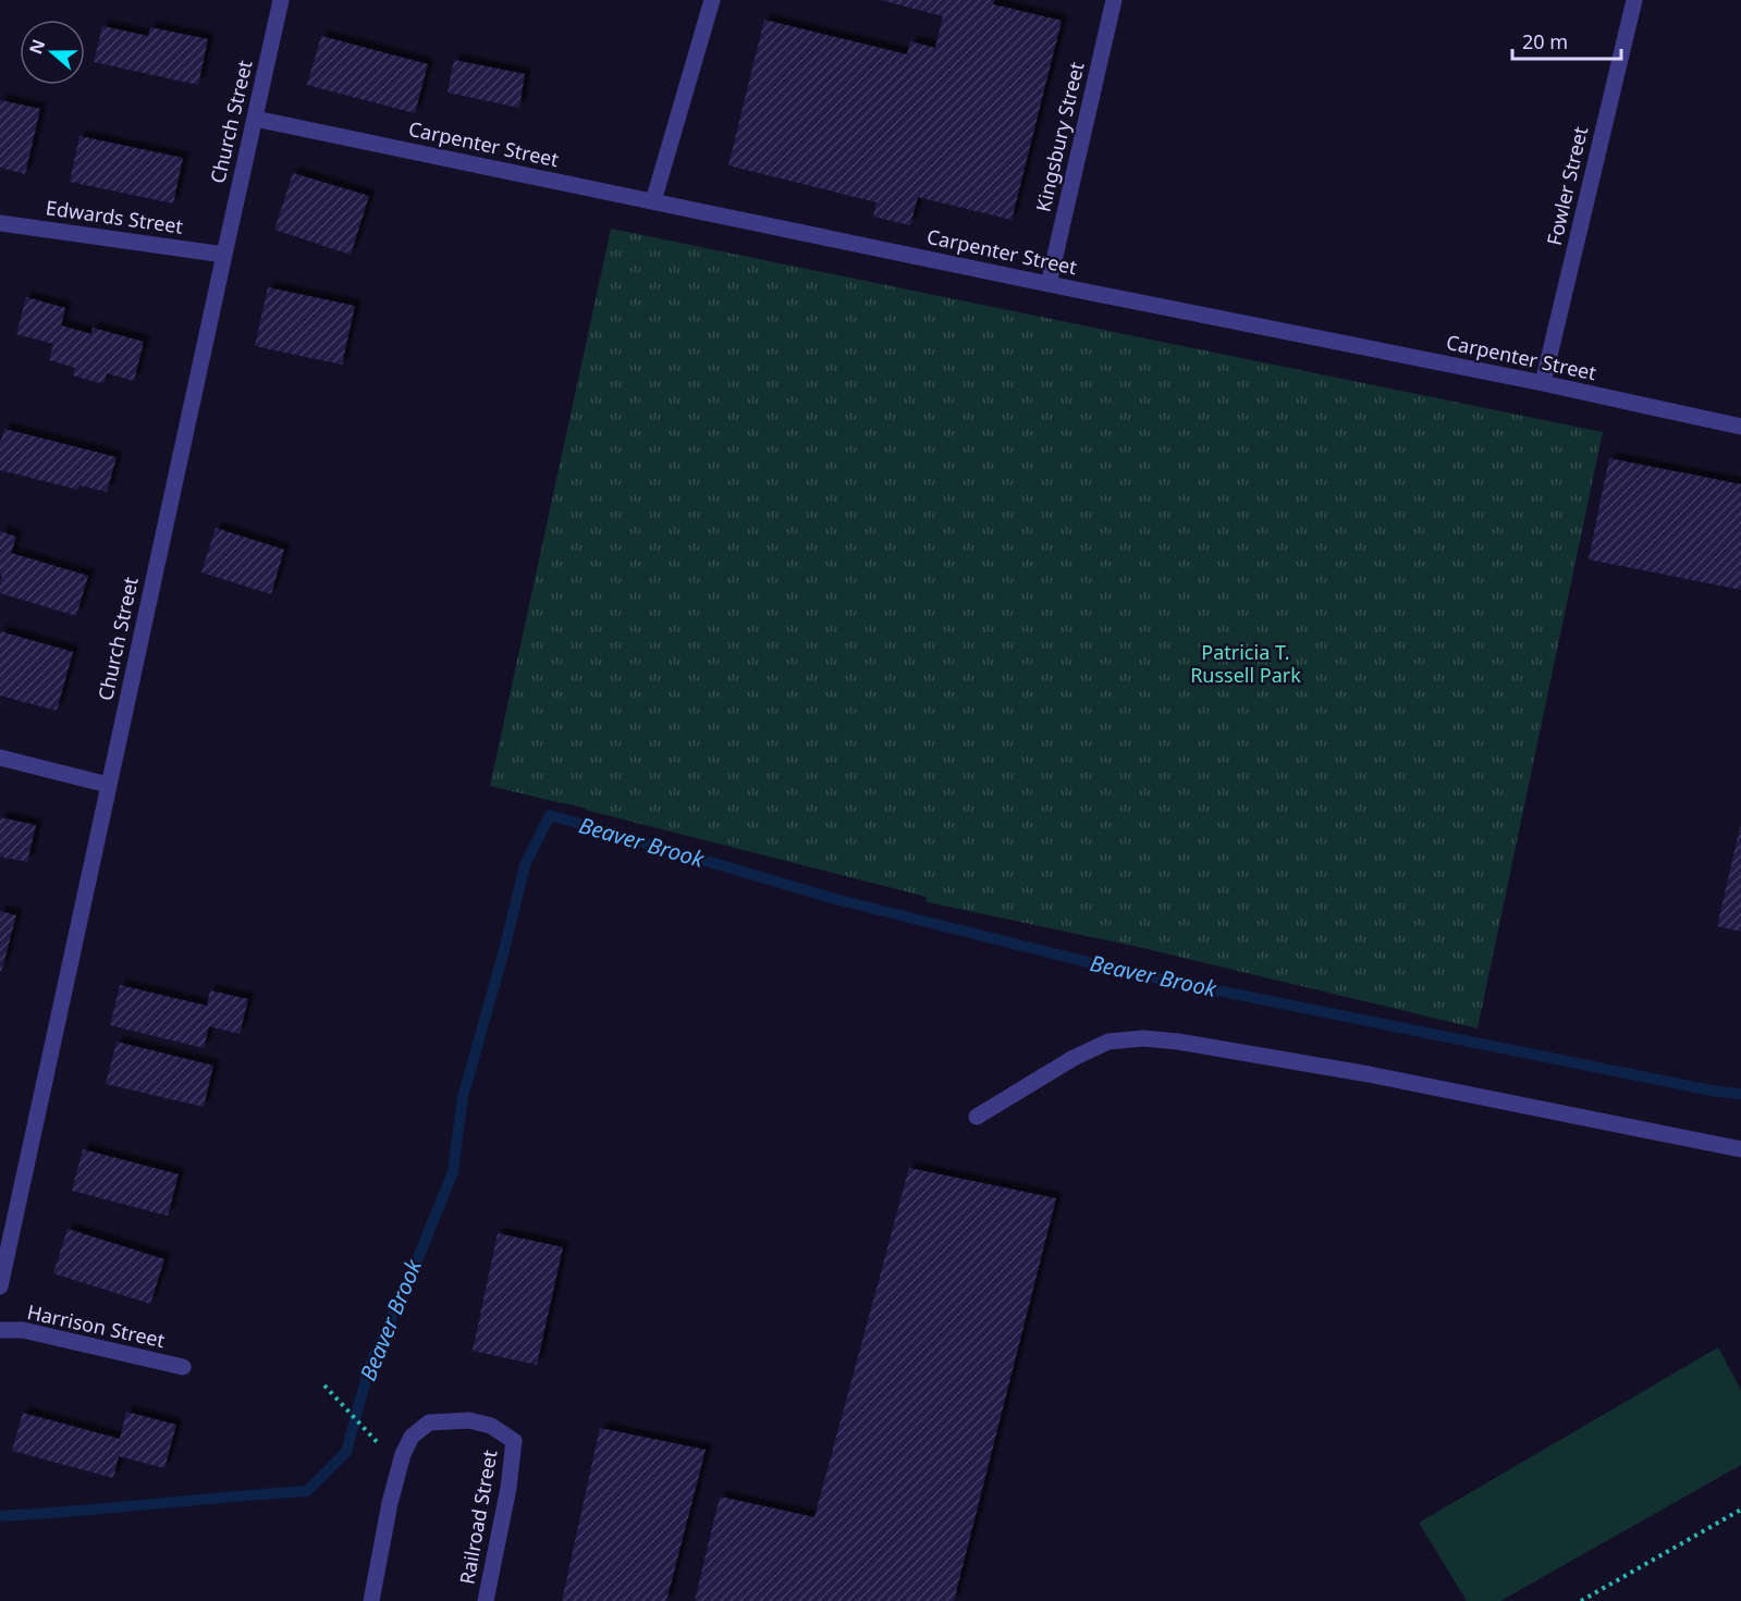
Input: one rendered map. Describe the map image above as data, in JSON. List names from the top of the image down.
{
  "streets": {
    "street": [
      "Church Street",
      "Kingsbury Street",
      "Carpenter Street",
      "Fowler Street",
      "Edwards Street",
      "Harrison Street",
      "Railroad Street"
    ]
  },
  "crossings": [
    ["Church Street", "Carpenter Street"],
    ["Church Street", "Edwards Street"],
    ["Kingsbury Street", "Carpenter Street"],
    ["Carpenter Street", "Fowler Street"]
  ],
  "water": ["Beaver Brook"],
  "parks": ["Patricia T. Russell Park"],
  "scale_bar": "20 m",
  "north": "left"
}
